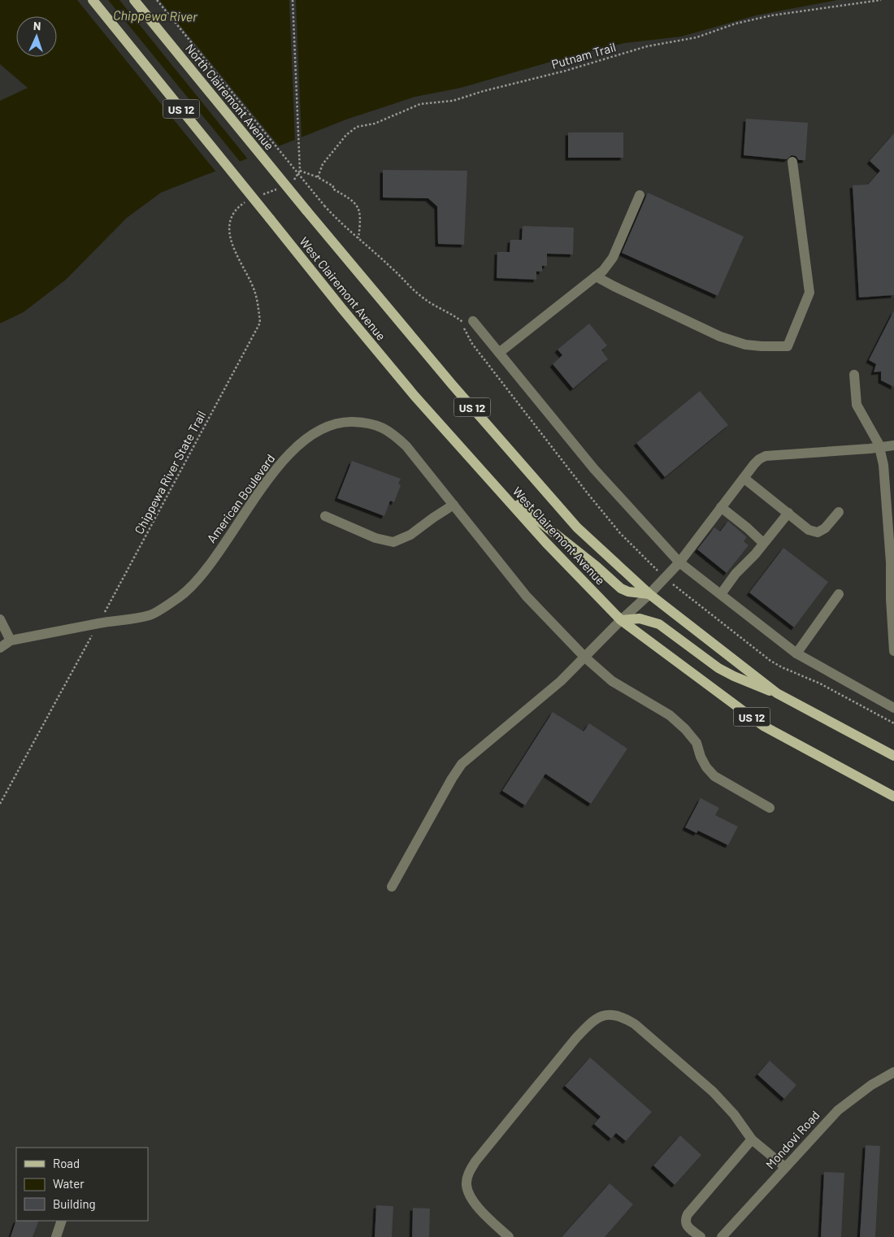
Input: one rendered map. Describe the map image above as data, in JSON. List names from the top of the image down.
{
  "streets": {
    "main road": ["North Clairemont Avenue", "US 12", "West Clairemont Avenue"],
    "street": ["American Boulevard", "Mondovi Road"],
    "path": ["Putnam Trail", "Chippewa River State Trail"]
  },
  "crossings": [
    ["North Clairemont Avenue", "West Clairemont Avenue"],
    ["Chippewa River State Trail", "American Boulevard"]
  ],
  "water": ["Chippewa River"],
  "legend": ["Road", "Water", "Building"],
  "north": "top"
}
